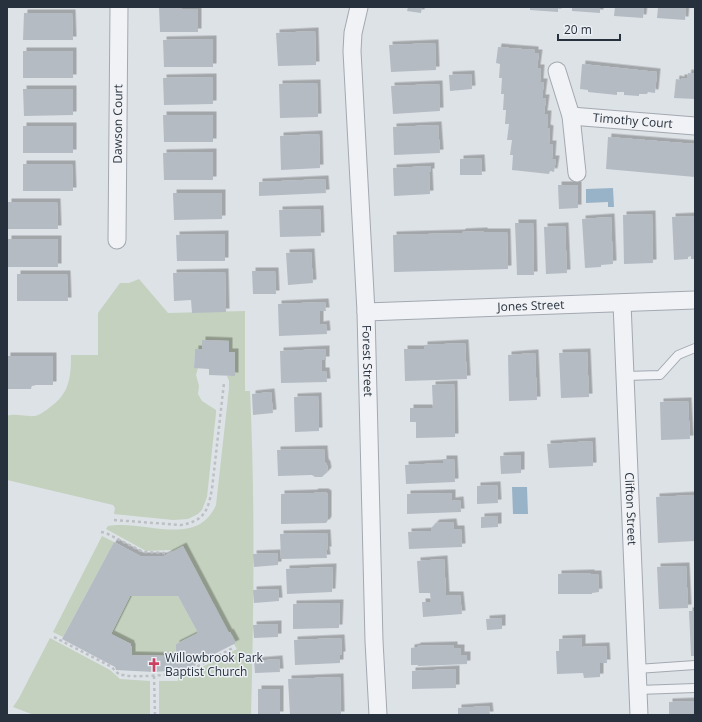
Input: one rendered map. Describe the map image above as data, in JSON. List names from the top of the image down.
{
  "streets": {
    "street": [
      "Timothy Court",
      "Dawson Court",
      "Jones Street",
      "Forest Street",
      "Clifton Street"
    ]
  },
  "crossings": [
    ["Jones Street", "Forest Street"],
    ["Jones Street", "Clifton Street"]
  ],
  "places": {
    "church": ["Willowbrook Park Baptist Church"]
  },
  "scale_bar": "20 m"
}
